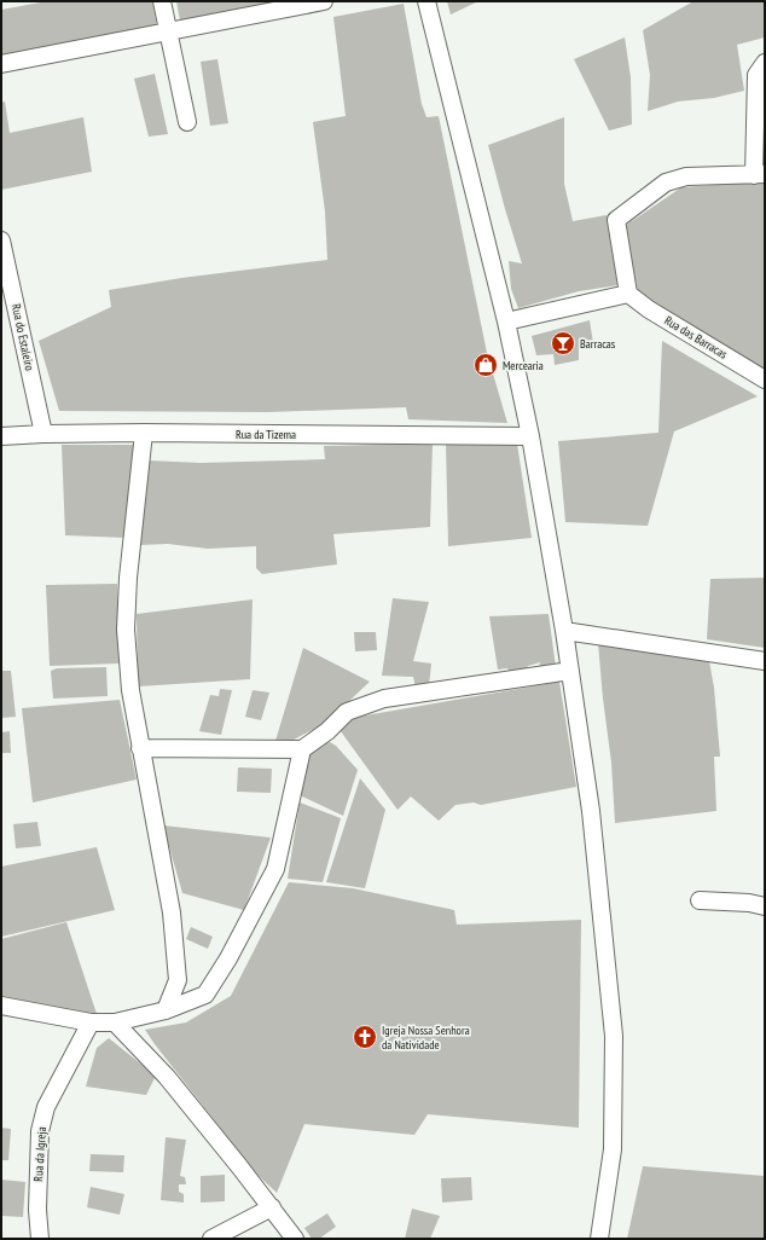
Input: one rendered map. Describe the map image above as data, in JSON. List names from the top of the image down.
{
  "streets": {
    "street": [
      "Rua do Estaleiro",
      "Rua das Barracas",
      "Rua da Tizema",
      "Rua da Igreja"
    ]
  },
  "crossings": [
    ["Rua do Estaleiro", "Rua da Tizema"]
  ],
  "places": {
    "bar": ["Barracas"],
    "shop": ["Mercearia"],
    "church": ["Igreja Nossa Senhora da Natividade"]
  }
}
